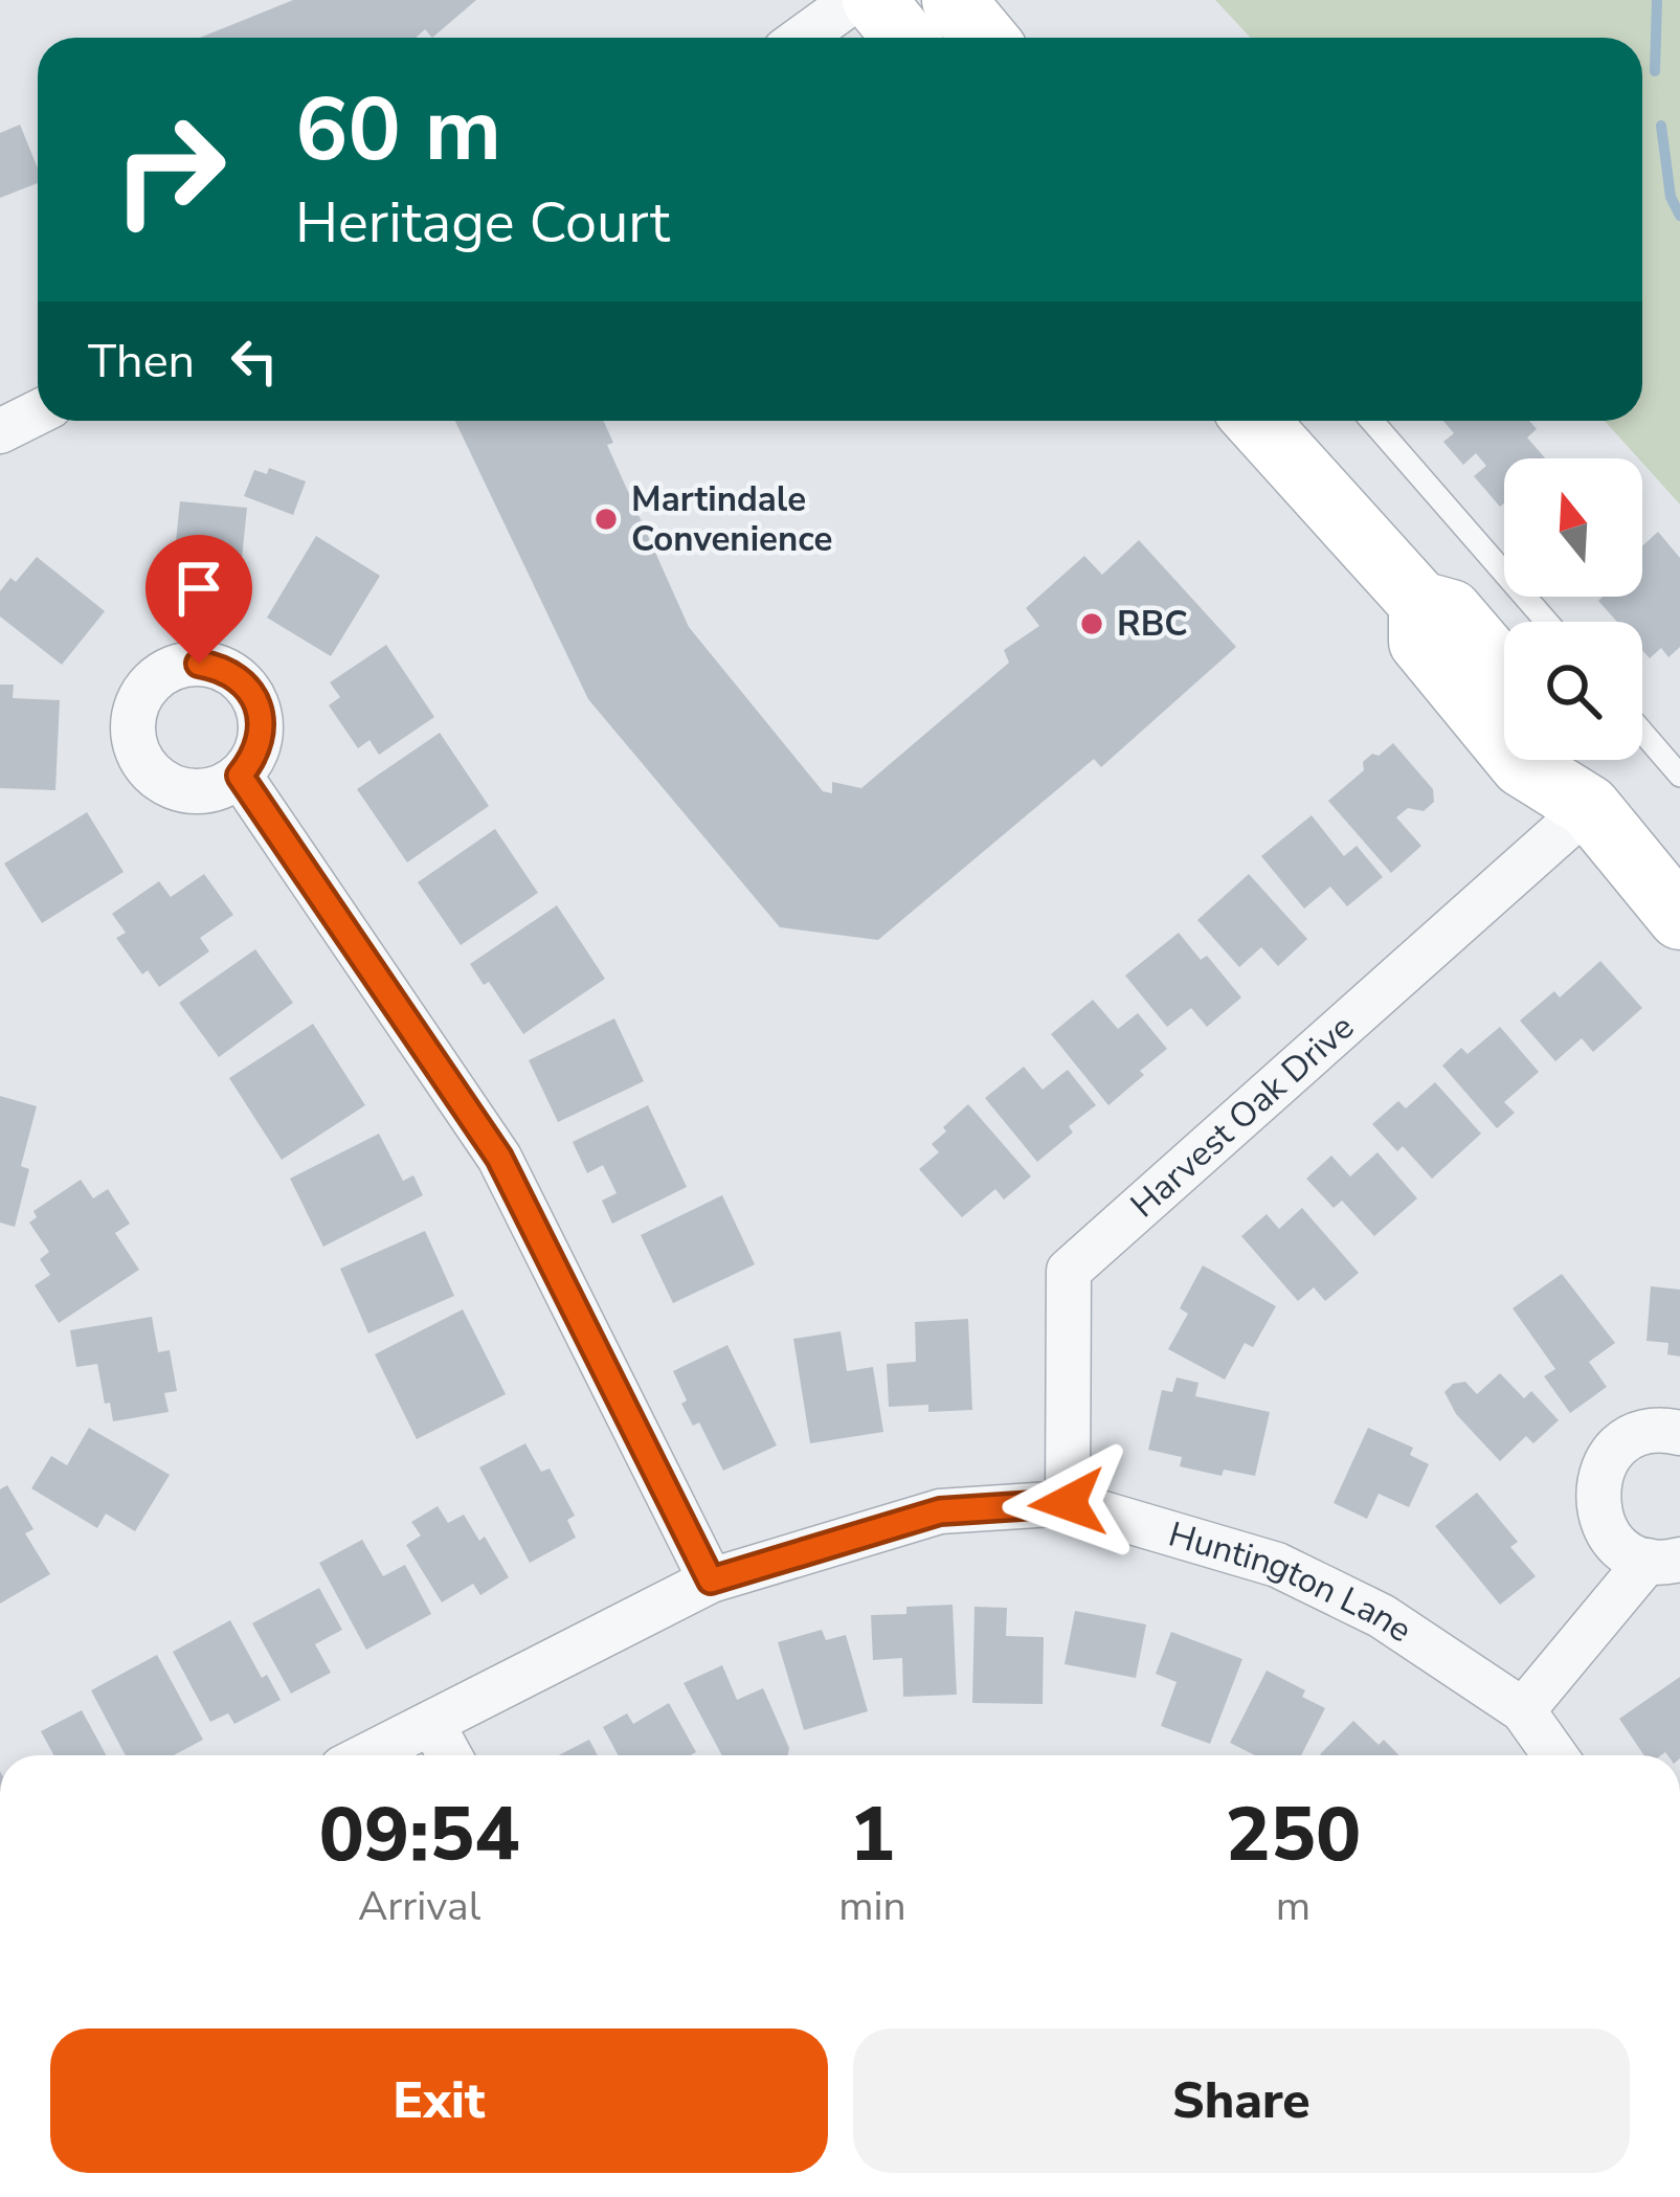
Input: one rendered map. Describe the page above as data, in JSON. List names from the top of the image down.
{
  "streets": {
    "street": ["Harvest Oak Drive", "Huntington Lane"]
  },
  "crossings": [
    ["Harvest Oak Drive", "Huntington Lane"]
  ],
  "places": ["Martindale Convenience", "RBC"],
  "north": "top",
  "page": {
    "turn": ["60 m", "Heritage Court"],
    "then": "Then",
    "eta": [
      "09:54",
      "Arrival",
      "1",
      "min",
      "250",
      "m"
    ],
    "buttons": ["Exit", "Share"]
  }
}
